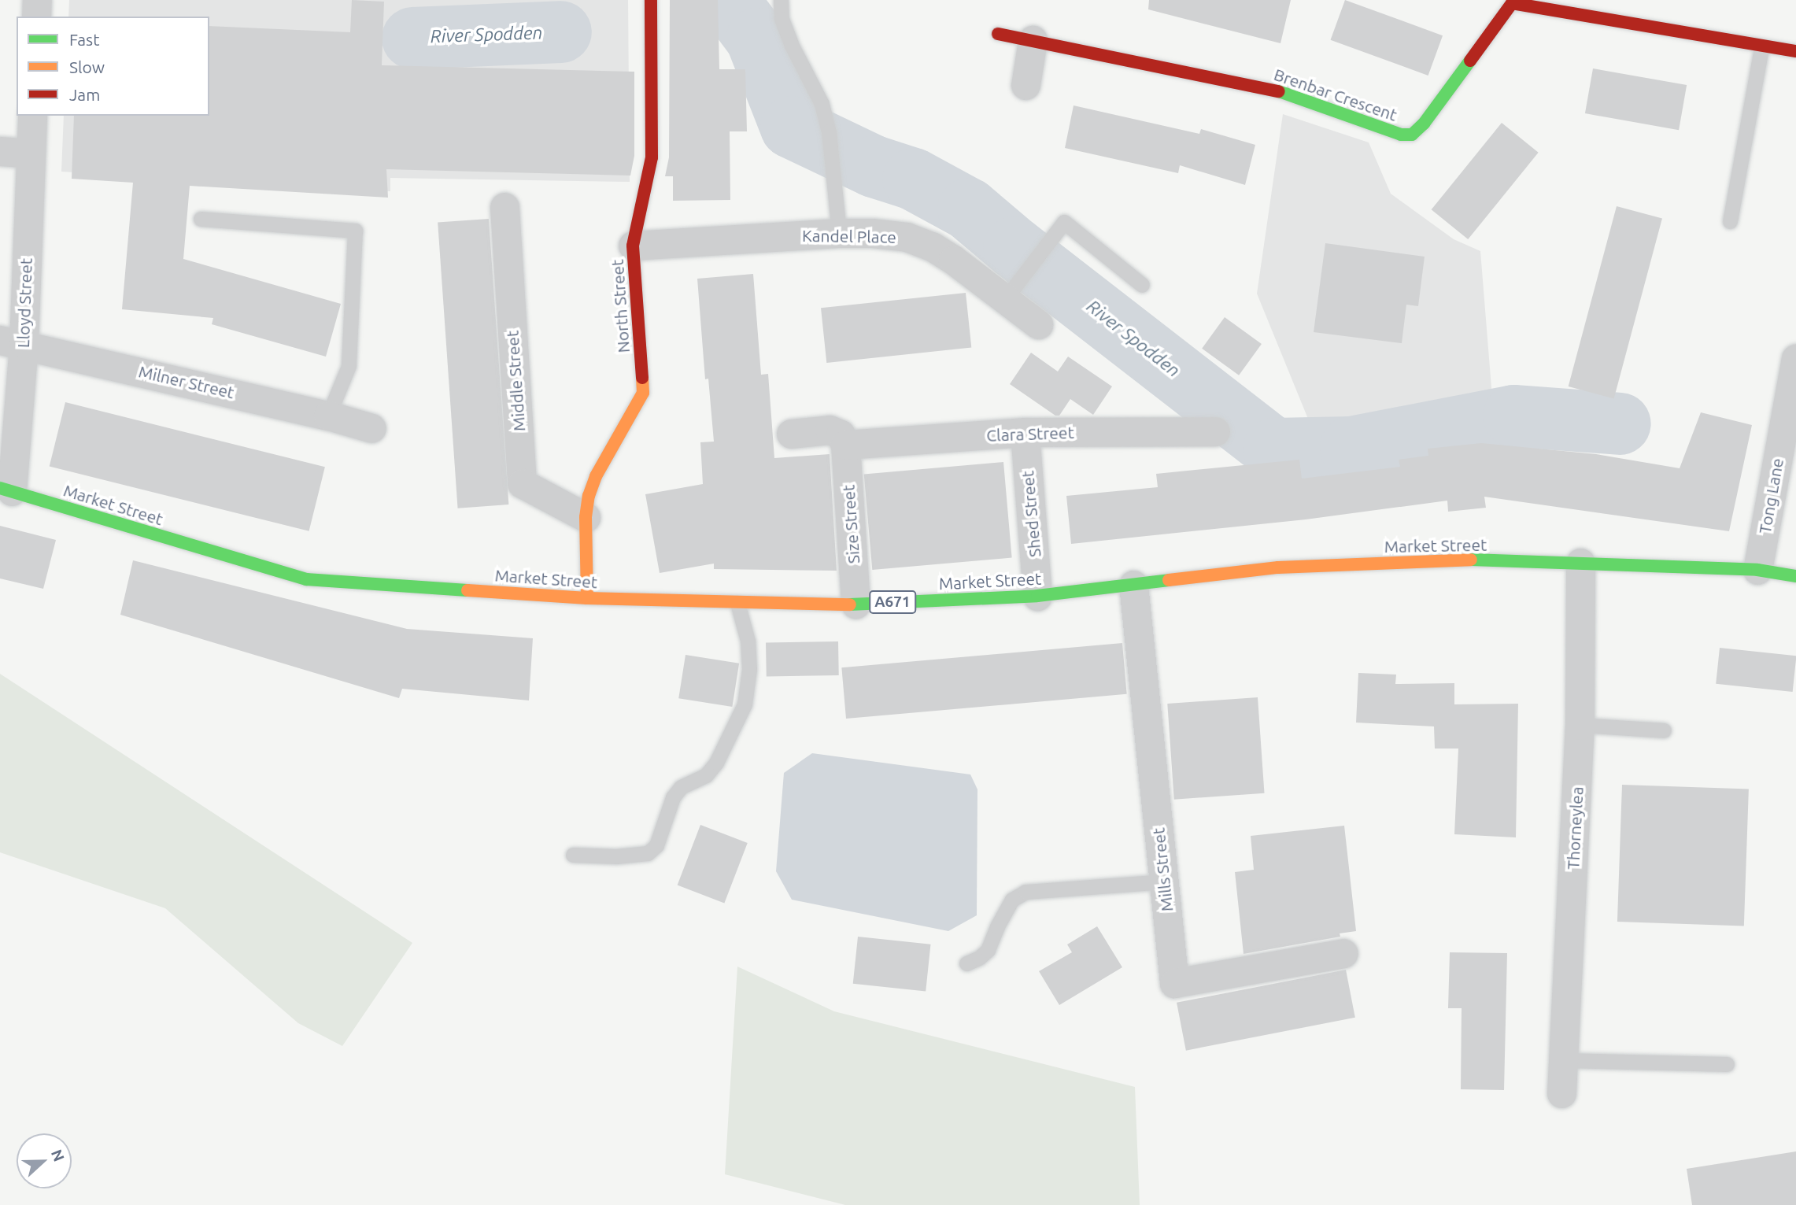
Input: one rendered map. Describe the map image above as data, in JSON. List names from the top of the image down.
{
  "streets": {
    "main road": [
      "Brenbar Crescent",
      "North Street",
      "Market Street",
      "A671"
    ],
    "street": [
      "Kandel Place",
      "Lloyd Street",
      "Middle Street",
      "Milner Street",
      "Clara Street",
      "Tong Lane",
      "Shed Street",
      "Size Street",
      "Thorneylea",
      "Mills Street"
    ]
  },
  "crossings": [
    ["Kandel Place", "North Street"],
    ["Lloyd Street", "Milner Street"],
    ["Lloyd Street", "Market Street"],
    ["North Street", "Middle Street"],
    ["North Street", "Market Street"],
    ["Clara Street", "Shed Street"],
    ["Clara Street", "Size Street"],
    ["Tong Lane", "Market Street"],
    ["Market Street", "Shed Street"],
    ["Market Street", "Size Street"],
    ["Market Street", "Thorneylea"],
    ["Market Street", "Mills Street"]
  ],
  "water": ["River Spodden"],
  "legend": ["Fast", "Slow", "Jam"],
  "north": "right"
}
